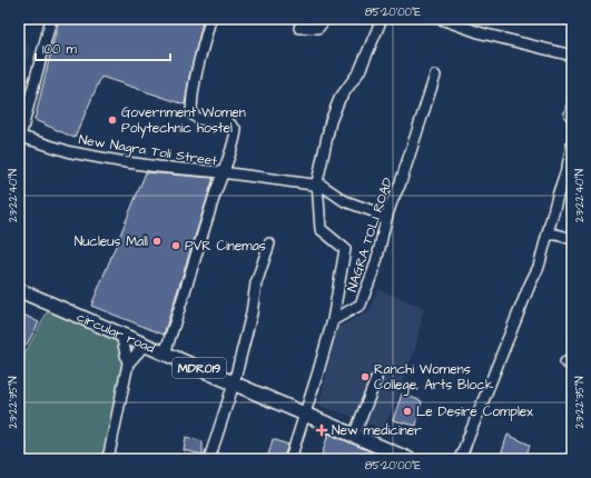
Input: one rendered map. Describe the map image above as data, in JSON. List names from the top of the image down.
{
  "streets": {
    "main road": ["circular road", "MDR019"],
    "street": ["New Nagra Toli Street", "NAGRA TOLI ROAD"]
  },
  "crossings": [
    ["New Nagra Toli Street", "circular road"]
  ],
  "places": {
    "other": [
      "Government Women Polytechnic hostel",
      "Nucleus Mall",
      "PVR Cinemas",
      "Ranchi Womens College, Arts Block",
      "Le Desire Complex"
    ],
    "health": ["New mediciner"]
  },
  "scale_bar": "100 m",
  "coordinates": ["85°20'00\"E", "23°22'40\"N", "23°22'35\"N"]
}
